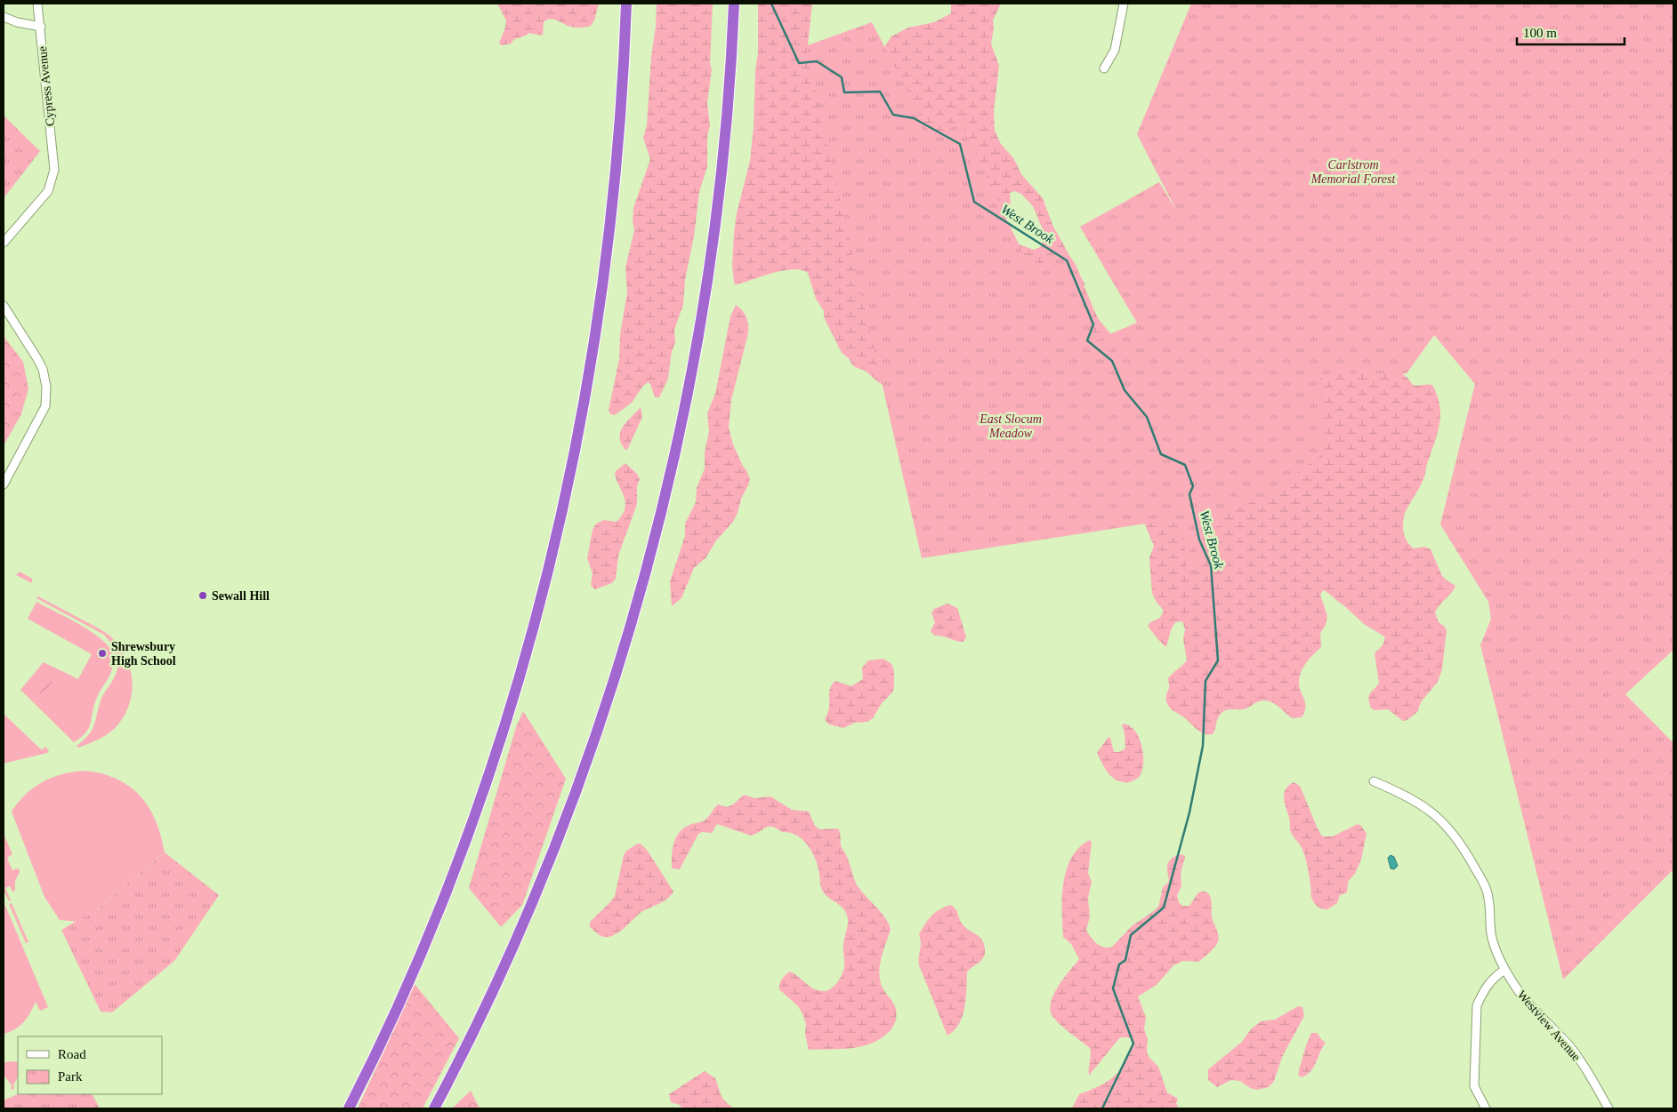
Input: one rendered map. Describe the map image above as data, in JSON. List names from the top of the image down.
{
  "streets": {
    "street": ["Cypress Avenue", "Westview Avenue"]
  },
  "water": ["West Brook"],
  "parks": ["Carlstrom Memorial Forest", "East Slocum Meadow"],
  "places": ["Sewall Hill", "Shrewsbury High School"],
  "legend": ["Road", "Park"],
  "scale_bar": "100 m"
}
